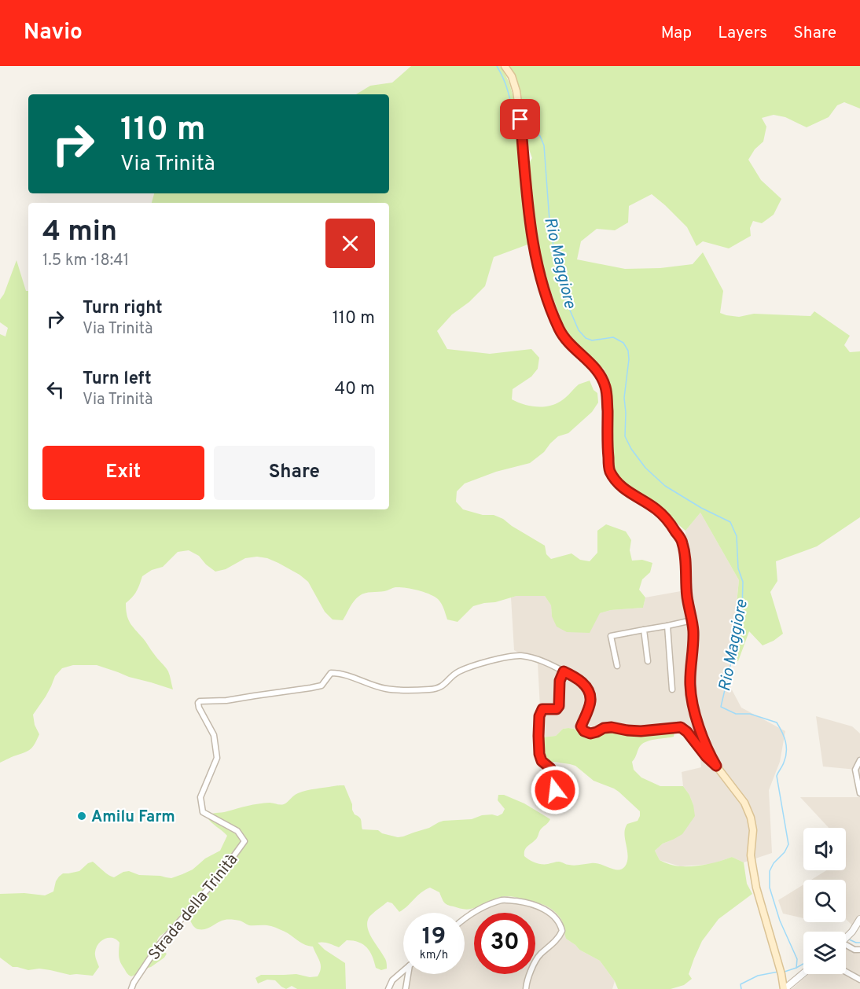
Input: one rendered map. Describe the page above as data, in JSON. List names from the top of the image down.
{
  "streets": {
    "street": ["Strada della Trinità"]
  },
  "water": ["Rio Maggiore"],
  "places": ["Amilu Farm"],
  "page": {
    "header": "Navio",
    "nav": ["Map", "Layers", "Share"],
    "turn": ["110 m", "Via Trinità"],
    "heading": ["4 min", "1.5 km · 18:41"],
    "list": [
      {
        "name": "Turn right",
        "note": "Via Trinità",
        "value": "110 m"
      },
      {
        "name": "Turn left",
        "note": "Via Trinità",
        "value": "40 m"
      }
    ],
    "buttons": ["Exit", "Share"],
    "speed": "19 km/h",
    "limit": "30"
  }
}
